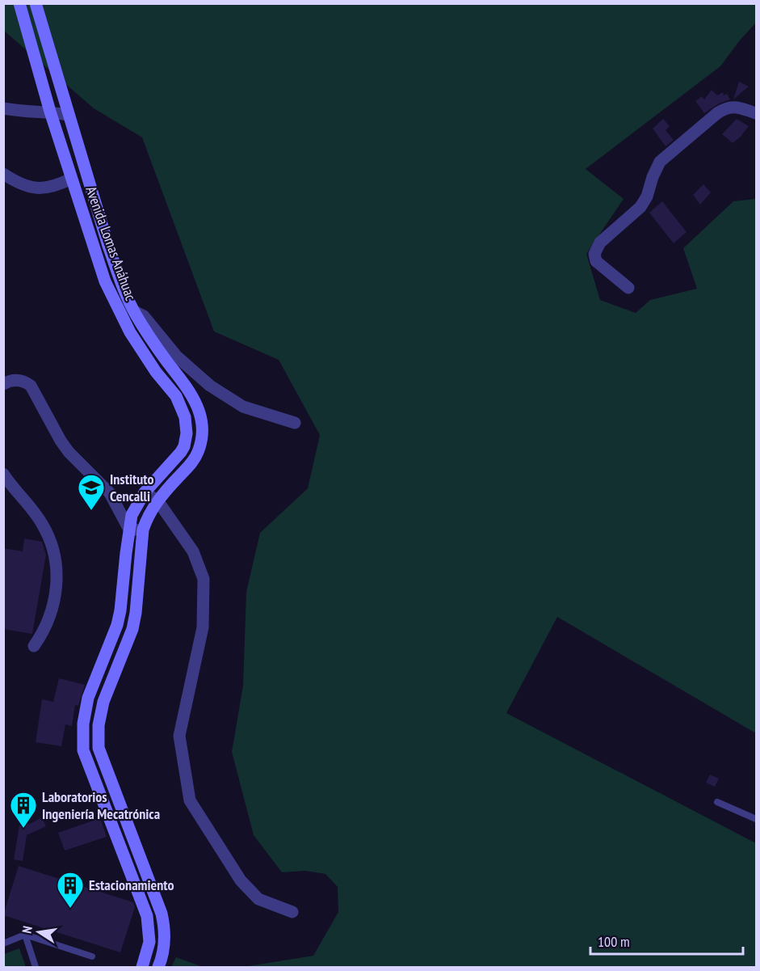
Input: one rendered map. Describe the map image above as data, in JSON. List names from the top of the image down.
{
  "streets": {
    "main road": ["Avenida Lomas Anáhuac"]
  },
  "places": {
    "school or university": ["Instituto Cencalli"],
    "building": ["Laboratorios Ingeniería Mecatrónica", "Estacionamiento"]
  },
  "scale_bar": "100 m",
  "north": "left"
}
